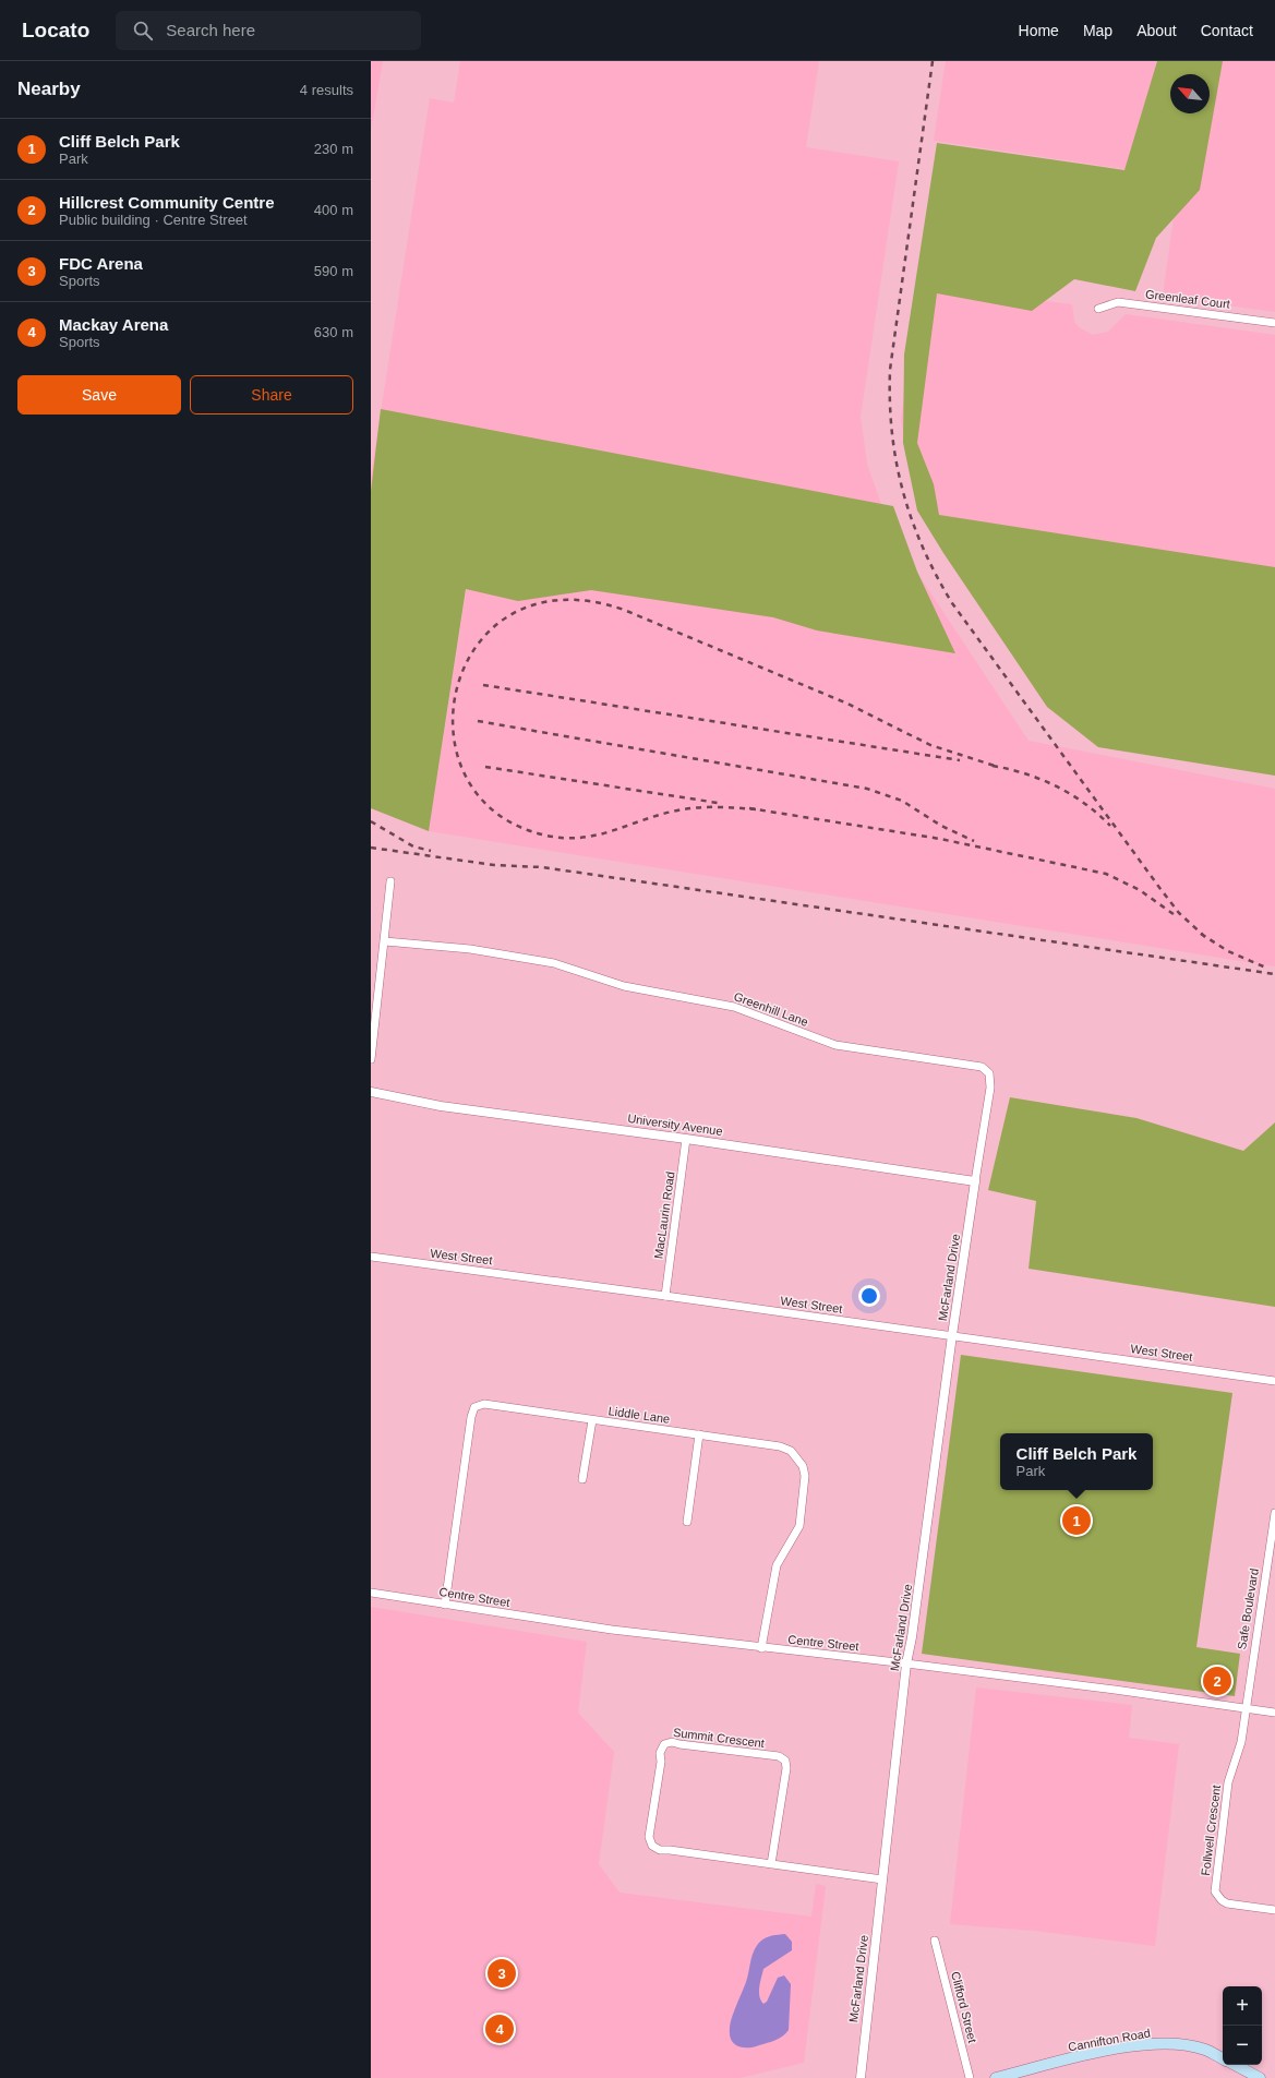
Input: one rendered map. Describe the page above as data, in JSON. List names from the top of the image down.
{
  "streets": {
    "main road": ["Cannifton Road"],
    "street": [
      "Greenleaf Court",
      "Greenhill Lane",
      "University Avenue",
      "MacLaurin Road",
      "West Street",
      "McFarland Drive",
      "Liddle Lane",
      "Centre Street",
      "Safe Boulevard",
      "Summit Crescent",
      "Follwell Crescent",
      "Clifford Street"
    ]
  },
  "crossings": [
    ["Greenhill Lane", "University Avenue"],
    ["Greenhill Lane", "McFarland Drive"],
    ["University Avenue", "MacLaurin Road"],
    ["University Avenue", "McFarland Drive"],
    ["MacLaurin Road", "West Street"],
    ["West Street", "McFarland Drive"],
    ["McFarland Drive", "Centre Street"],
    ["McFarland Drive", "Summit Crescent"],
    ["Liddle Lane", "Centre Street"],
    ["Centre Street", "Safe Boulevard"],
    ["Centre Street", "Follwell Crescent"],
    ["Safe Boulevard", "Follwell Crescent"]
  ],
  "north": "top left",
  "page": {
    "header": "Locato",
    "search": "Search here",
    "nav": [
      "Home",
      "Map",
      "About",
      "Contact"
    ],
    "heading": ["Nearby", "4 results"],
    "list": [
      {
        "mark": "1",
        "name": "Cliff Belch Park",
        "note": "Park",
        "value": "230 m"
      },
      {
        "mark": "2",
        "name": "Hillcrest Community Centre",
        "note": "Public building · Centre Street",
        "value": "400 m"
      },
      {
        "mark": "3",
        "name": "FDC Arena",
        "note": "Sports",
        "value": "590 m"
      },
      {
        "mark": "4",
        "name": "Mackay Arena",
        "note": "Sports",
        "value": "630 m"
      }
    ],
    "buttons": ["Save", "Share"],
    "popup": ["Cliff Belch Park", "Park"],
    "pins": [
      "1",
      "2",
      "3",
      "4"
    ],
    "map_buttons": ["+", "−"]
  }
}
